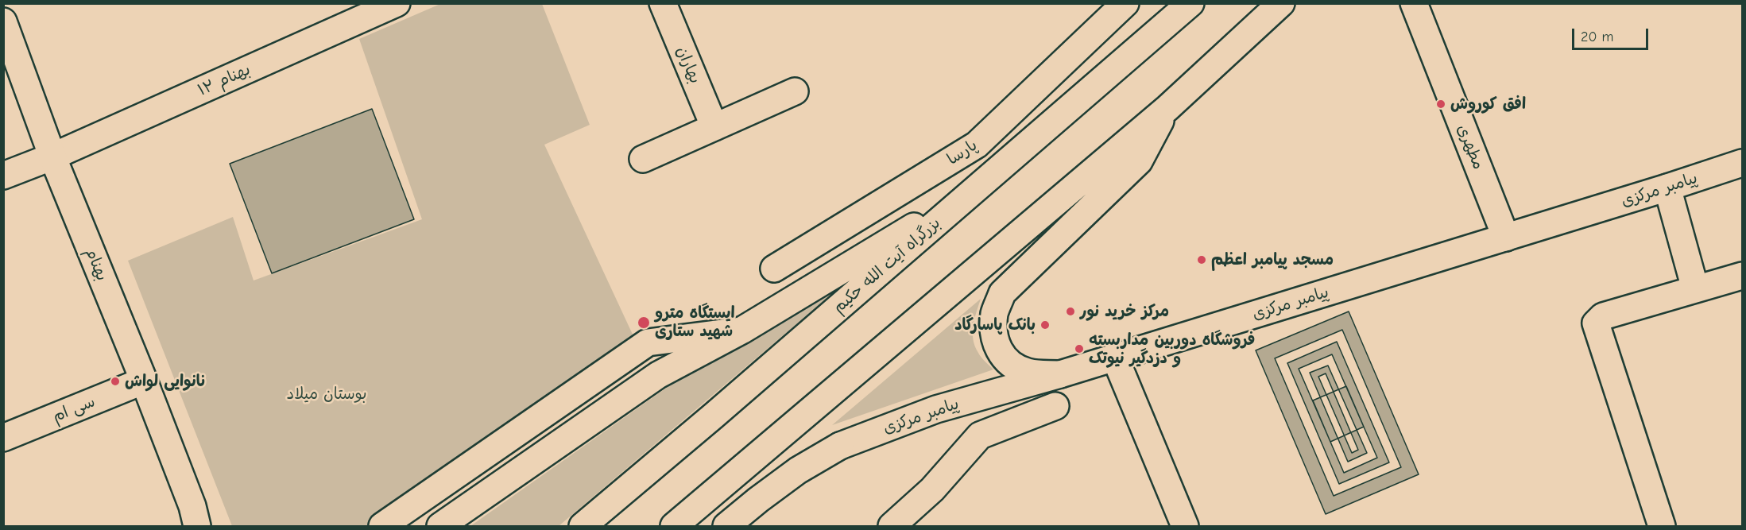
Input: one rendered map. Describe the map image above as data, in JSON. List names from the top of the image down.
{
  "streets": {
    "main road": [
      "بهاران",
      "بهنام ۱۲",
      "مطهری",
      "پارسا",
      "پیامبر مرکزی",
      "بهنام",
      "بزرگراه آیت الله حکیم",
      "سی ام"
    ]
  },
  "crossings": [
    ["بهنام ۱۲", "بهنام"],
    ["مطهری", "پیامبر مرکزی"],
    ["بهنام", "سی ام"]
  ],
  "parks": ["بوستان میلاد"],
  "places": [
    "افق کوروش",
    "مسجد پیامبر اعظم",
    "مرکز خرید نور",
    "ایستگاه مترو شهید ستاری",
    "بانک پاسارگاد",
    "فروشگاه دوربین مداربسته و دزدگیر نیوتک‌",
    "نانوایی لواش"
  ],
  "scale_bar": "20 m"
}
